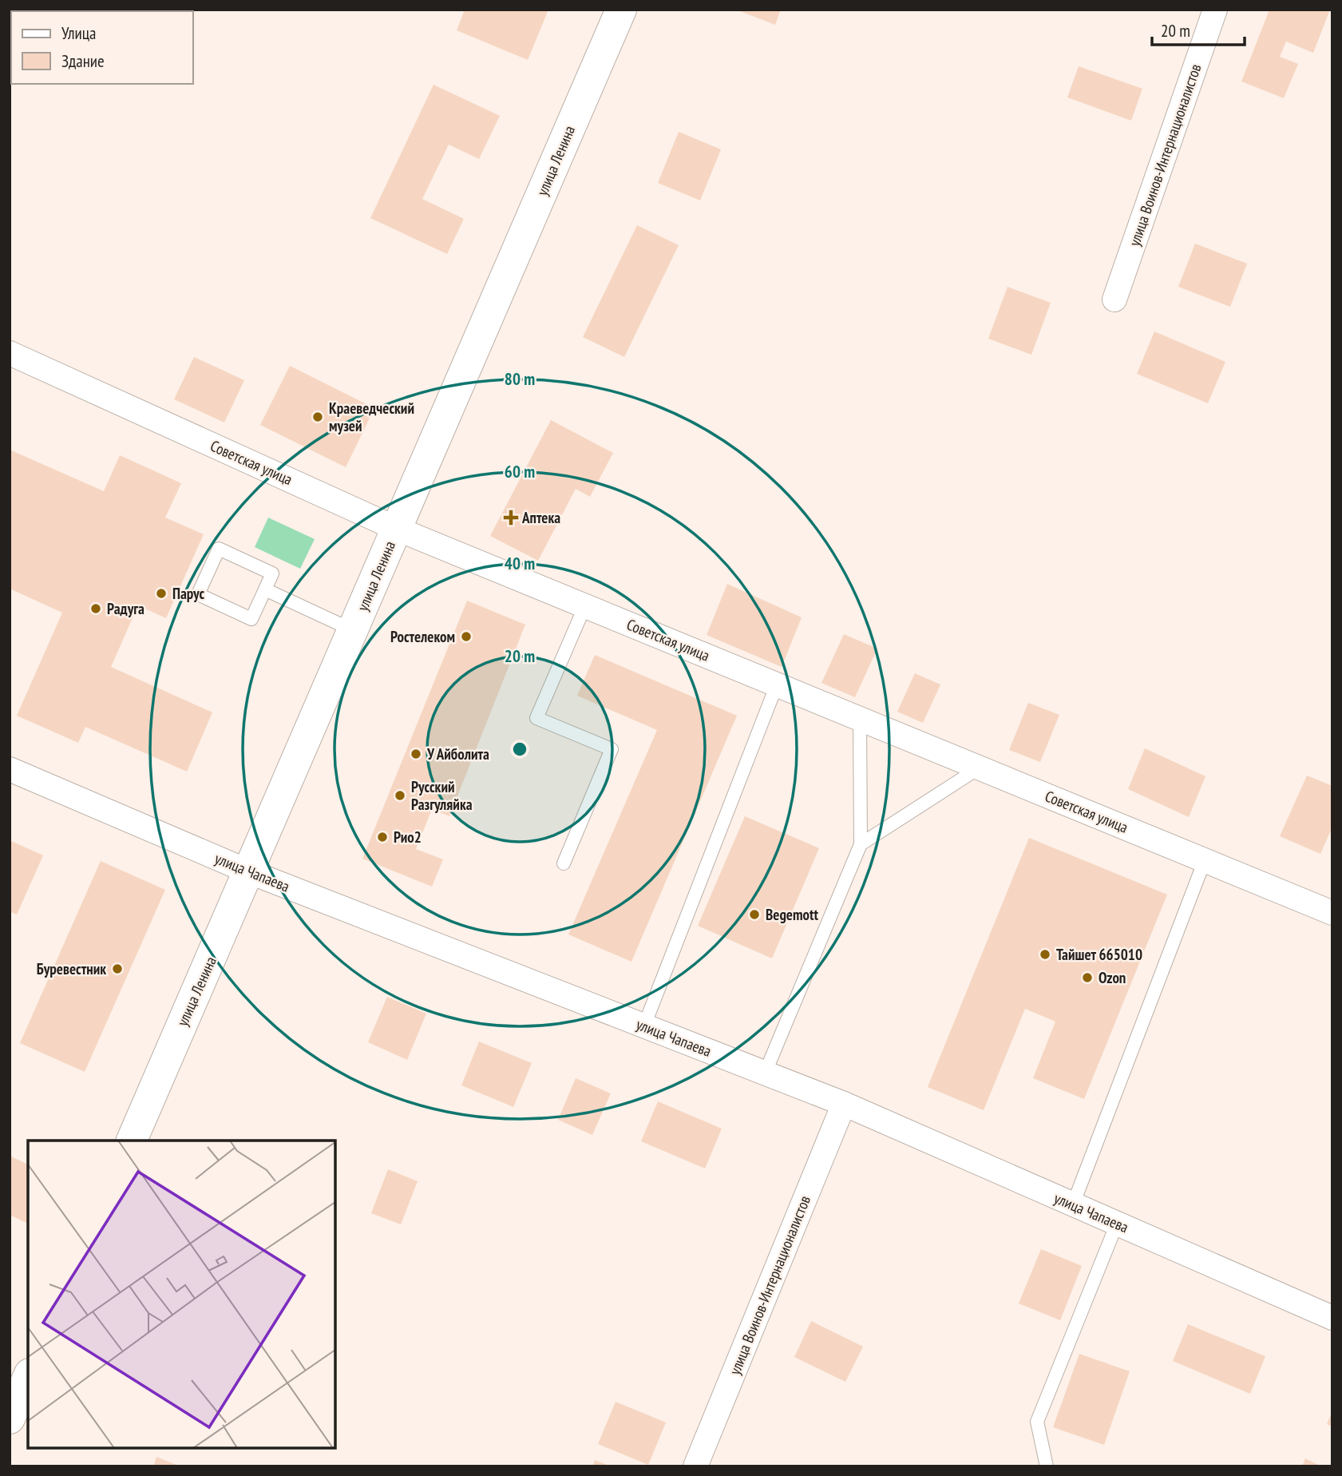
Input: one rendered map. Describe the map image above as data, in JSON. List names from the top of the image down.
{
  "streets": {
    "main road": ["улица Ленина"],
    "street": ["улица Воинов-Интернационалистов", "Советская улица", "улица Чапаева"]
  },
  "crossings": [
    ["улица Воинов-Интернационалистов", "улица Чапаева"],
    ["улица Ленина", "Советская улица"],
    ["улица Ленина", "улица Чапаева"]
  ],
  "places": {
    "other": [
      "Краеведческий музей",
      "Парус",
      "Радуга",
      "Ростелеком",
      "У Айболита",
      "Русский Разгуляйка",
      "Рио2",
      "Begemott",
      "Тайшет 665010",
      "Буревестник",
      "Ozon"
    ],
    "health": ["Аптека"]
  },
  "legend": ["Улица", "Здание"],
  "scale_bar": "20 m",
  "rings": [
    "80 m",
    "60 m",
    "40 m",
    "20 m"
  ]
}
